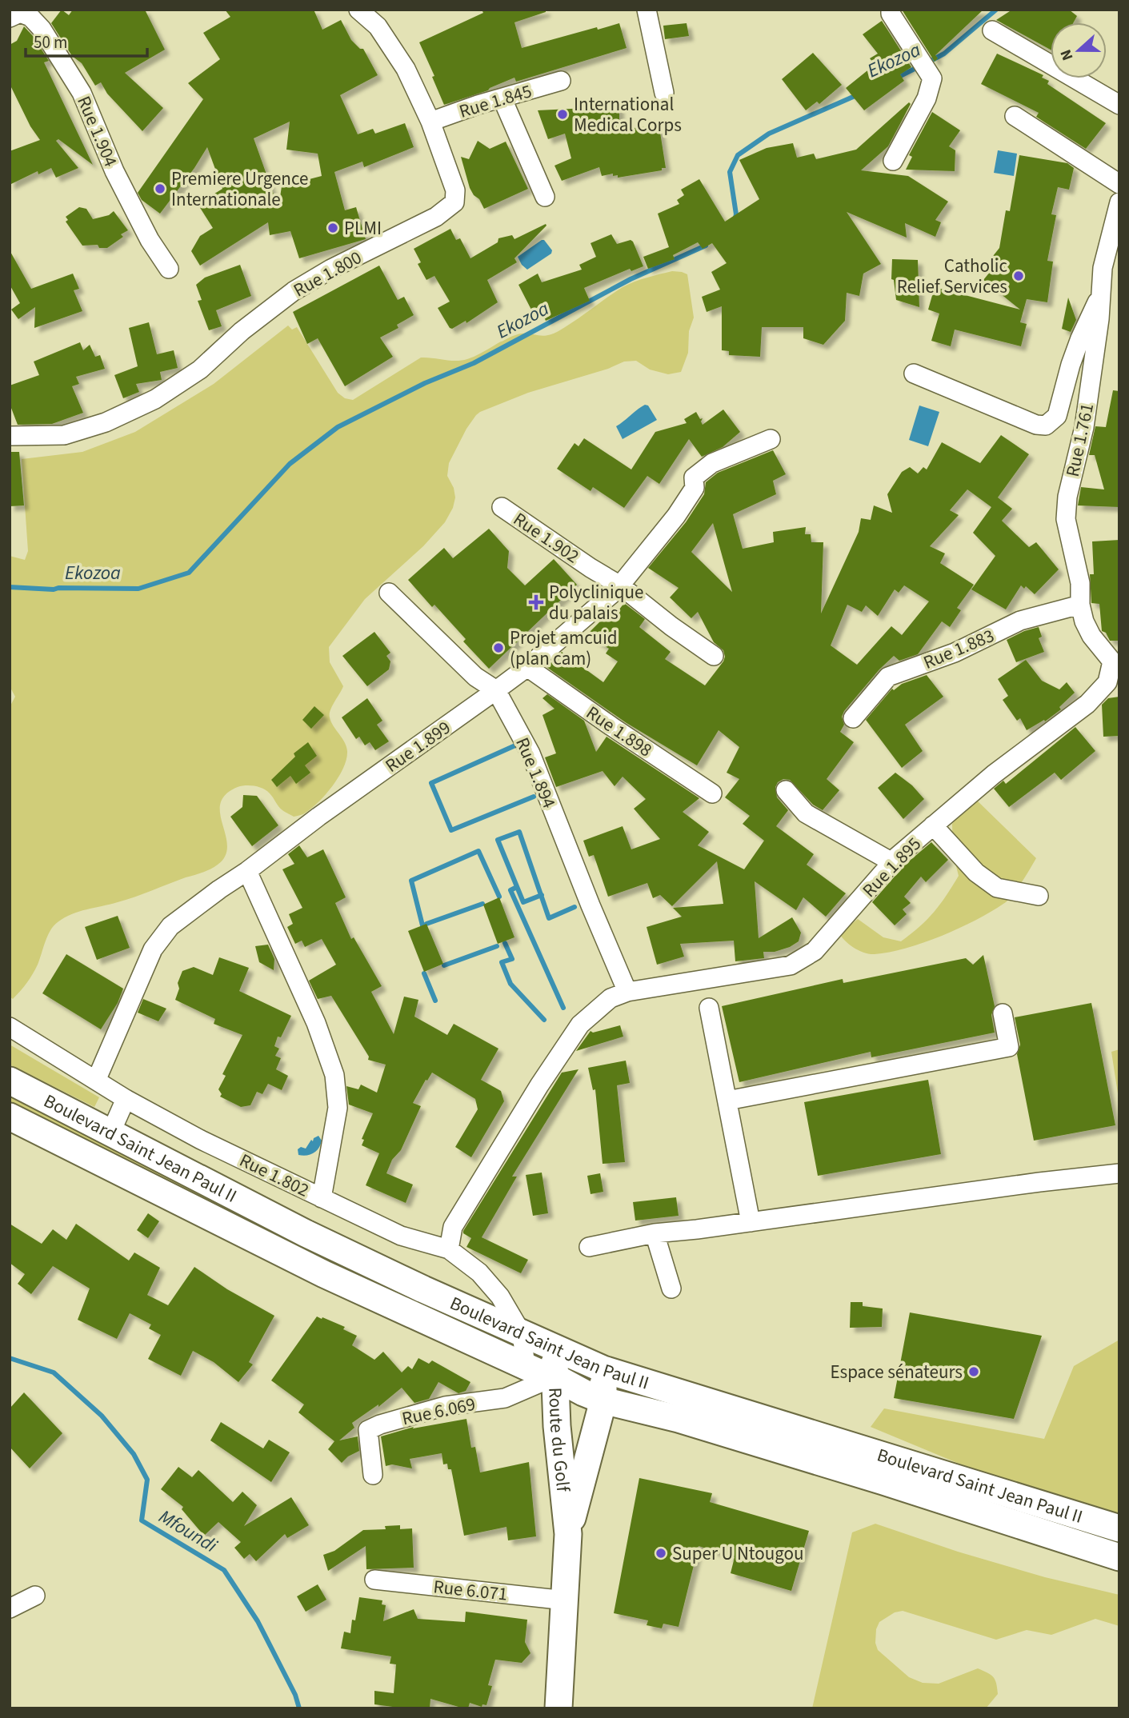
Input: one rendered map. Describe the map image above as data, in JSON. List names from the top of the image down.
{
  "streets": {
    "main road": ["Boulevard Saint Jean Paul II", "Route du Golf"],
    "street": [
      "Rue 1.845",
      "Rue 1.904",
      "Rue 1.800",
      "Rue 1.761",
      "Rue 1.902",
      "Rue 1.883",
      "Rue 1.898",
      "Rue 1.899",
      "Rue 1.894",
      "Rue 1.895",
      "Rue 1.802",
      "Rue 6.069",
      "Rue 6.071"
    ]
  },
  "crossings": [
    ["Rue 1.845", "Rue 1.800"],
    ["Rue 1.761", "Rue 1.883"],
    ["Rue 1.761", "Rue 1.895"],
    ["Rue 1.902", "Rue 1.899"],
    ["Rue 1.898", "Rue 1.899"],
    ["Rue 1.899", "Rue 1.894"],
    ["Rue 1.899", "Rue 1.802"],
    ["Rue 1.894", "Rue 1.895"],
    ["Rue 1.895", "Rue 1.802"],
    ["Boulevard Saint Jean Paul II", "Rue 1.802"],
    ["Boulevard Saint Jean Paul II", "Rue 6.069"],
    ["Boulevard Saint Jean Paul II", "Route du Golf"],
    ["Rue 6.069", "Route du Golf"],
    ["Route du Golf", "Rue 6.071"]
  ],
  "water": ["Ekozoa", "Mfoundi"],
  "places": {
    "other": [
      "International Medical Corps",
      "Premiere Urgence Internationale",
      "PLMI",
      "Catholic Relief Services",
      "Projet amcuid (plan cam)",
      "Espace sénateurs",
      "Super U Ntougou"
    ],
    "health": ["Polyclinique du palais"]
  },
  "scale_bar": "50 m",
  "north": "left"
}
